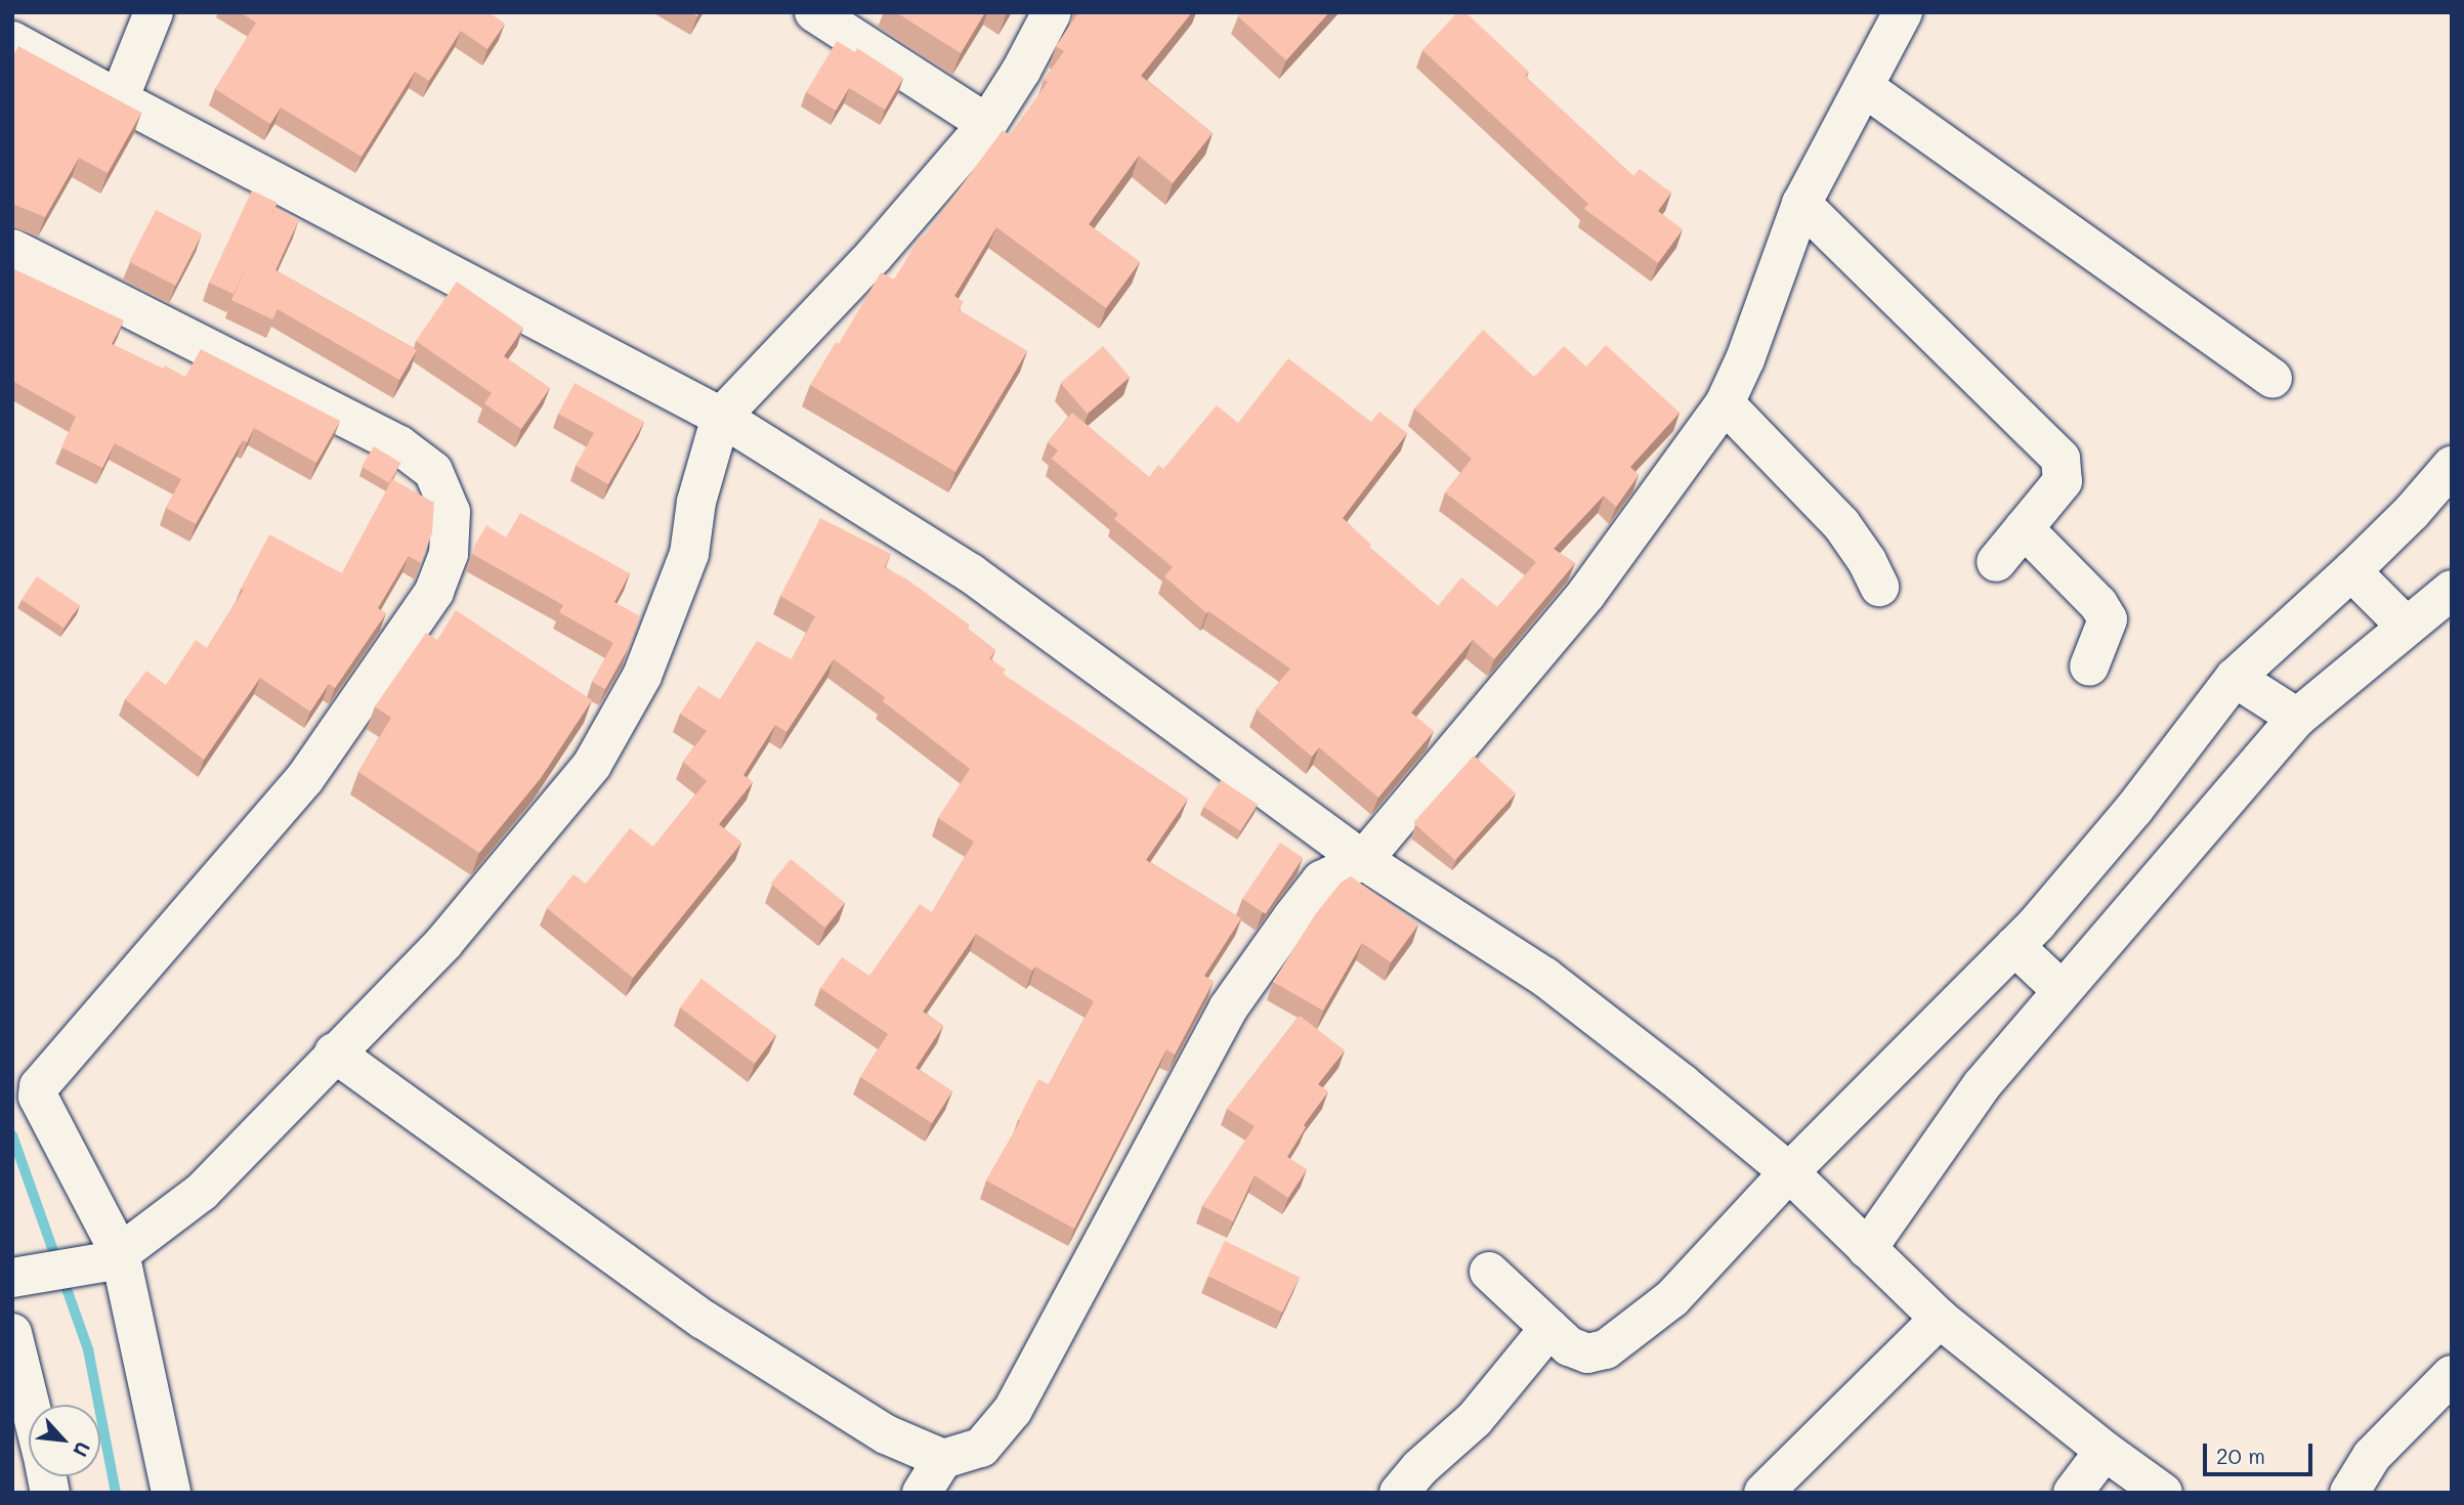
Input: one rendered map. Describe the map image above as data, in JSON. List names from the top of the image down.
{
  "scale_bar": "20 m",
  "north": "bottom right"
}
